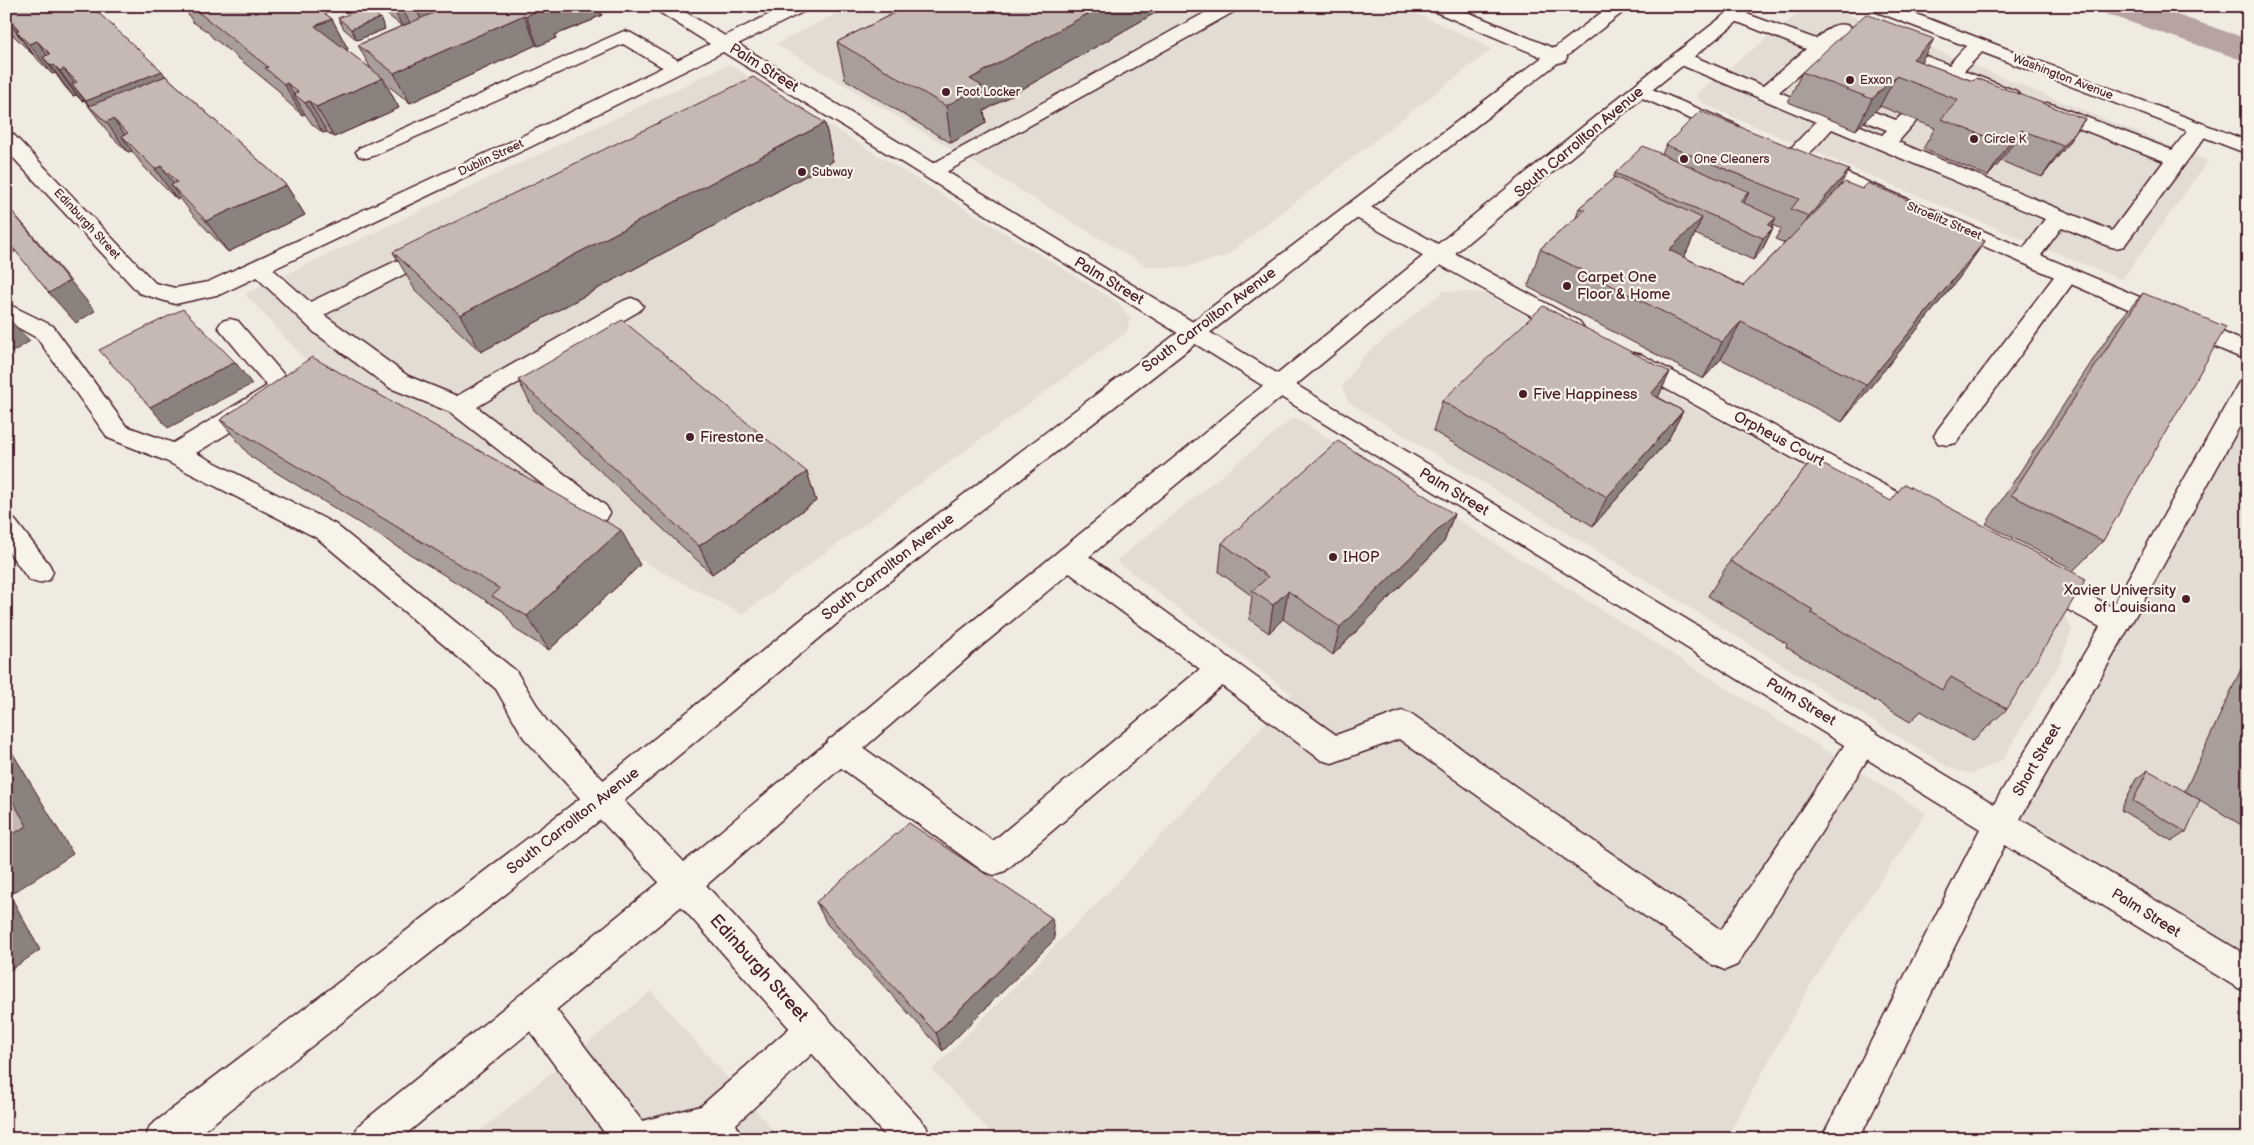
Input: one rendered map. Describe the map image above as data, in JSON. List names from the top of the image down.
{
  "streets": {
    "street": [
      "Palm Street",
      "Washington Avenue",
      "South Carrollton Avenue",
      "Dublin Street",
      "Stroelitz Street",
      "Edinburgh Street",
      "Orpheus Court",
      "Short Street"
    ]
  },
  "crossings": [
    ["Palm Street", "South Carrollton Avenue"],
    ["Palm Street", "Dublin Street"],
    ["Palm Street", "Short Street"],
    ["South Carrollton Avenue", "Edinburgh Street"],
    ["South Carrollton Avenue", "Orpheus Court"],
    ["Dublin Street", "Edinburgh Street"]
  ],
  "places": [
    "Exxon",
    "Foot Locker",
    "Circle K",
    "One Cleaners",
    "Subway",
    "Carpet One Floor & Home",
    "Five Happiness",
    "Firestone",
    "IHOP",
    "Xavier University of Louisiana"
  ]
}
